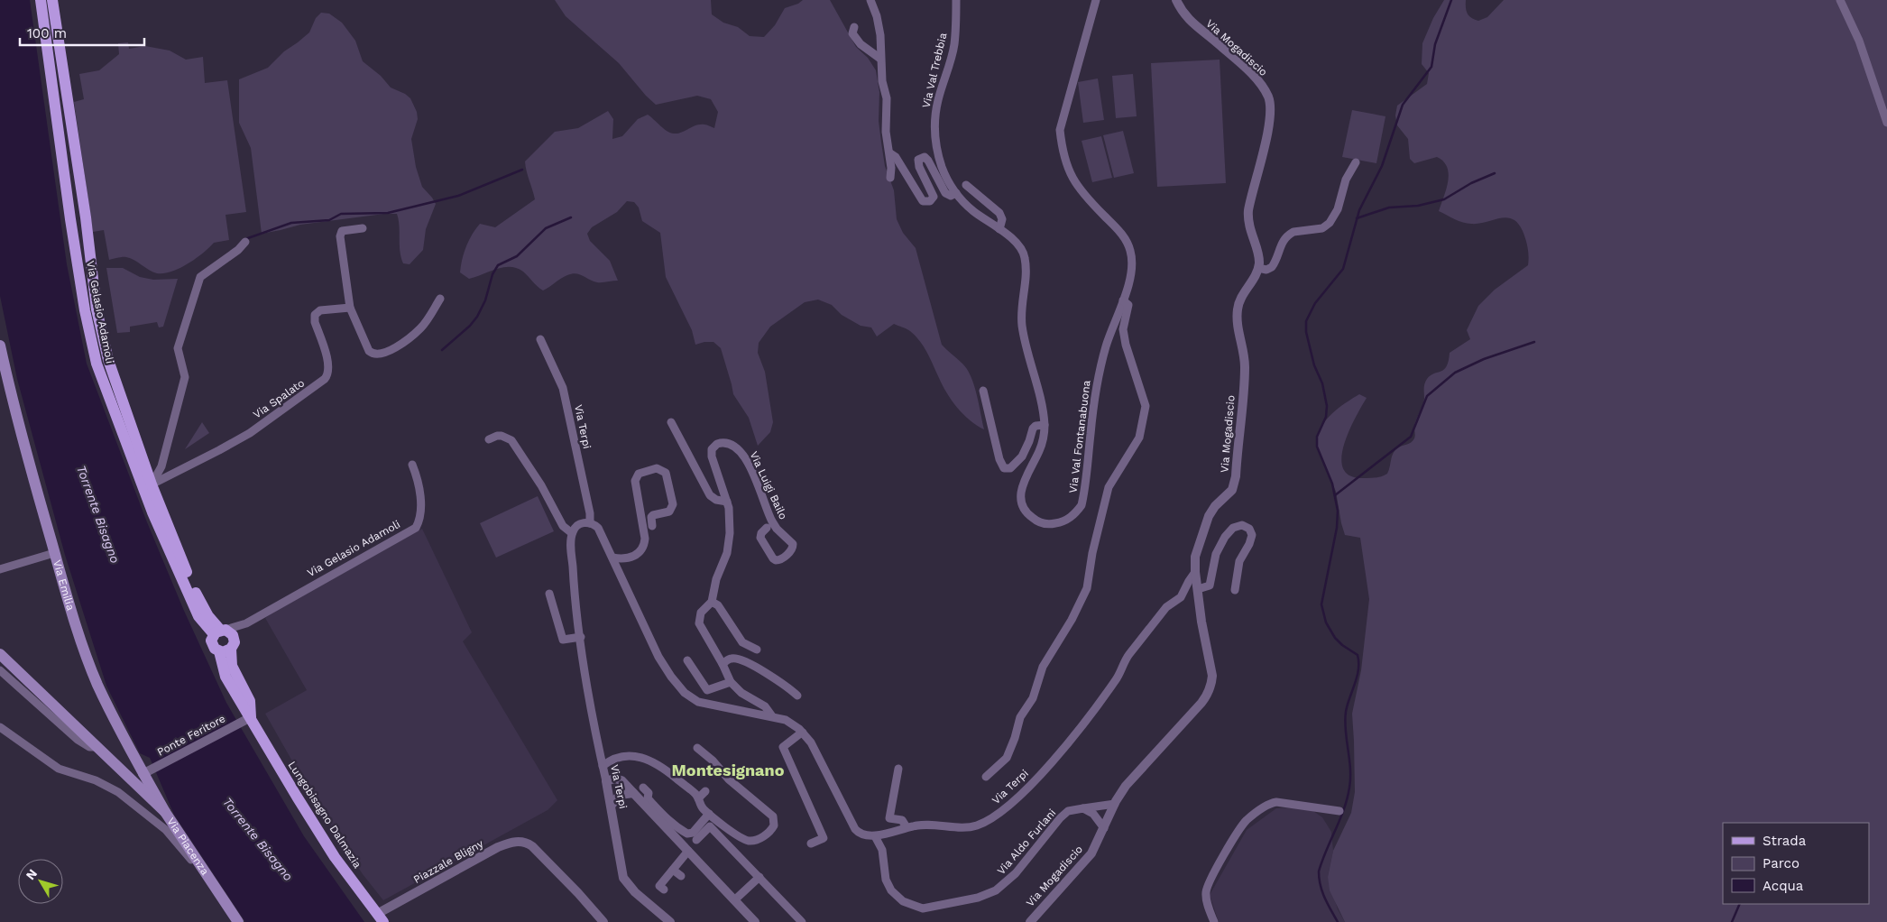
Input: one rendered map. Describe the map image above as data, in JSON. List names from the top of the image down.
{
  "streets": {
    "main road": [
      "Via Gelasio Adamoli",
      "Via Emilia",
      "Lungobisagno Dalmazia",
      "Via Piacenza"
    ],
    "street": [
      "Via Mogadiscio",
      "Via Val Trebbia",
      "Via Spalato",
      "Via Terpi",
      "Via Val Fontanabuona",
      "Via Luigi Bailo",
      "Ponte Feritore",
      "Via Aldo Furlani",
      "Piazzale Bligny"
    ]
  },
  "crossings": [
    ["Via Mogadiscio", "Via Terpi"],
    ["Via Mogadiscio", "Via Aldo Furlani"],
    ["Via Val Trebbia", "Via Val Fontanabuona"],
    ["Via Gelasio Adamoli", "Via Spalato"],
    ["Via Gelasio Adamoli", "Ponte Feritore"],
    ["Via Gelasio Adamoli", "Lungobisagno Dalmazia"],
    ["Via Terpi", "Via Aldo Furlani"],
    ["Via Emilia", "Ponte Feritore"],
    ["Via Emilia", "Via Piacenza"],
    ["Ponte Feritore", "Lungobisagno Dalmazia"],
    ["Lungobisagno Dalmazia", "Piazzale Bligny"]
  ],
  "districts": ["Montesignano"],
  "water": ["Torrente Bisagno"],
  "legend": ["Strada", "Parco", "Acqua"],
  "scale_bar": "100 m",
  "north": "top left"
}
